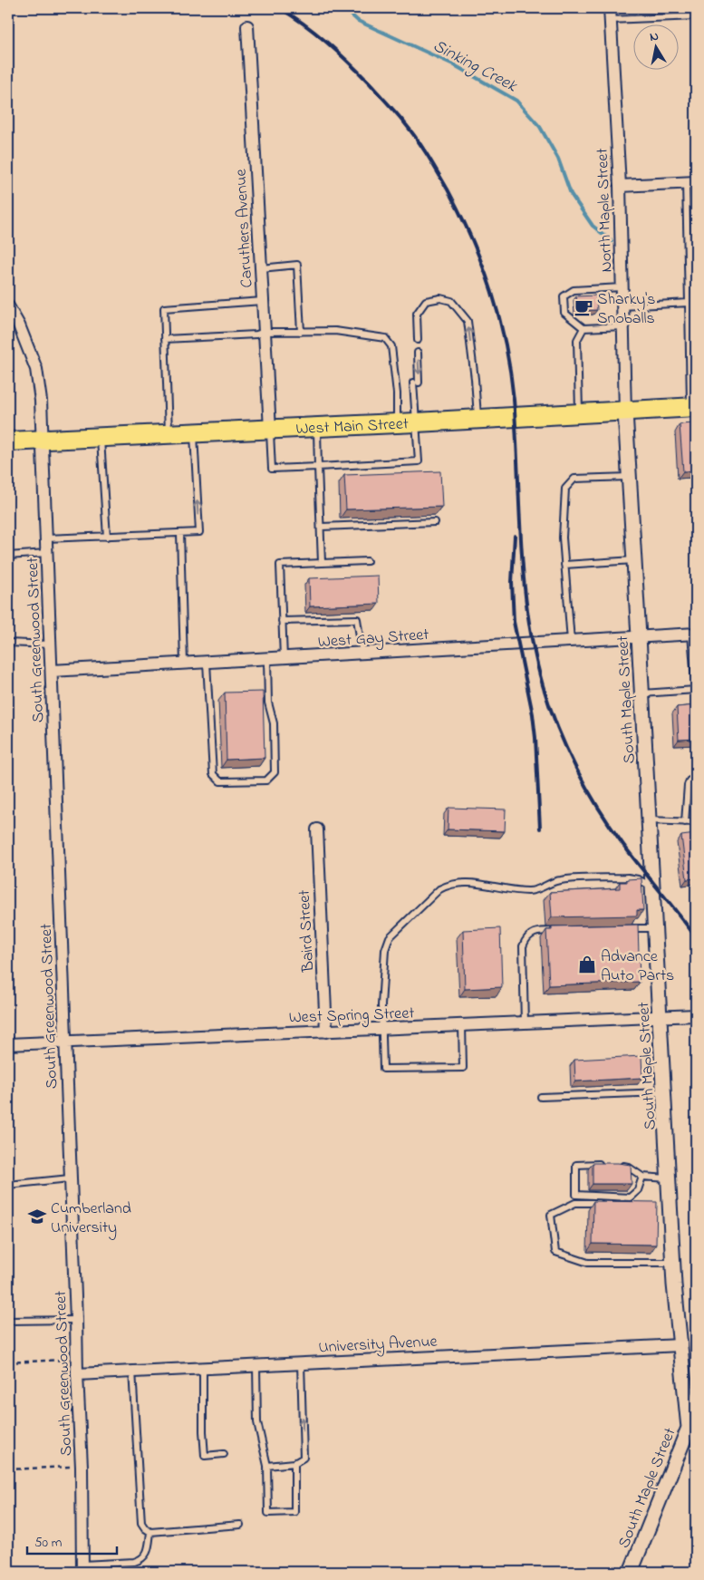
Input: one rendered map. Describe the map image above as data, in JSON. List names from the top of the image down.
{
  "streets": {
    "main road": ["West Main Street"],
    "street": [
      "North Maple Street",
      "Caruthers Avenue",
      "West Gay Street",
      "South Greenwood Street",
      "South Maple Street",
      "Baird Street",
      "West Spring Street",
      "University Avenue"
    ]
  },
  "crossings": [
    ["North Maple Street", "West Main Street"],
    ["North Maple Street", "South Maple Street"],
    ["Caruthers Avenue", "West Main Street"],
    ["West Main Street", "South Greenwood Street"],
    ["West Main Street", "South Maple Street"],
    ["West Gay Street", "South Greenwood Street"],
    ["West Gay Street", "South Maple Street"],
    ["South Greenwood Street", "West Spring Street"],
    ["South Greenwood Street", "University Avenue"],
    ["South Maple Street", "West Spring Street"],
    ["South Maple Street", "University Avenue"],
    ["Baird Street", "West Spring Street"]
  ],
  "water": ["Sinking Creek"],
  "places": {
    "cafe": ["Sharky's Snoballs"],
    "shop": ["Advance Auto Parts"],
    "school or university": ["Cumberland University"]
  },
  "scale_bar": "50 m",
  "north": "top"
}
